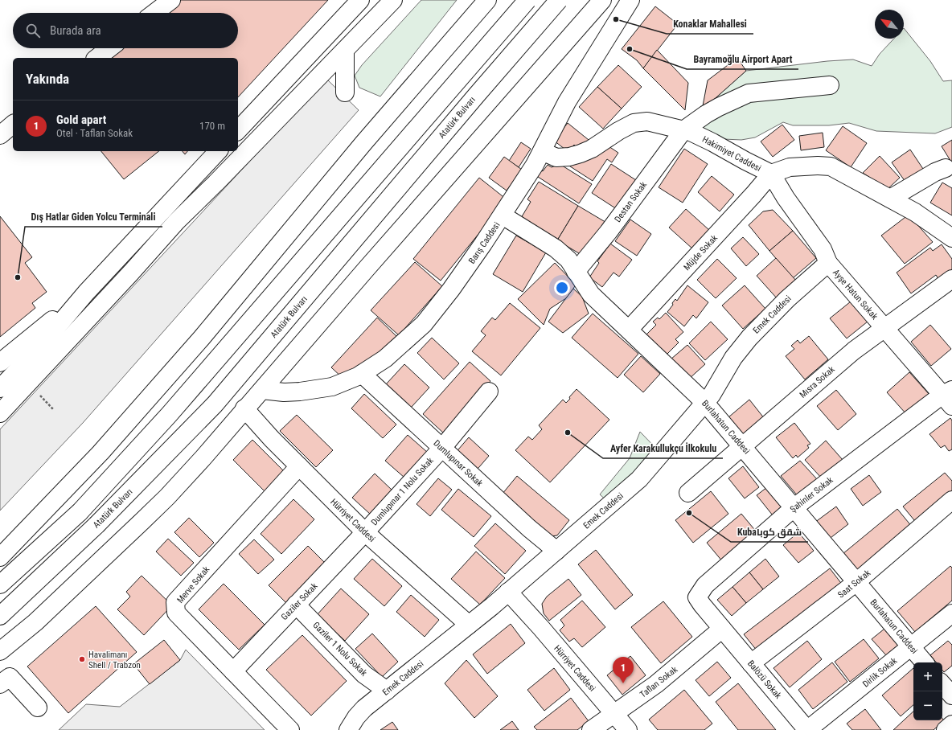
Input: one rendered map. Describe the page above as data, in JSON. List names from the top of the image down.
{
  "streets": {
    "main road": [
      "Atatürk Bulvarı",
      "Hakimiyet Caddesi",
      "Destan Sokak",
      "Barış Caddesi",
      "Müjde Sokak",
      "Ayşe Hatun Sokak",
      "Emek Caddesi",
      "Mısra Sokak",
      "Burlahatun Caddesi",
      "Dumlupınar Sokak",
      "Dumlupınar 1 Nolu Sokak",
      "Şahinler Sokak",
      "Hürriyet Caddesi",
      "Saat Sokak",
      "Merve Sokak",
      "Gaziler Sokak",
      "Gaziler 1 Nolu Sokak",
      "Dirlik Sokak",
      "Balözü Sokak",
      "Taflan Sokak"
    ]
  },
  "crossings": [
    ["Hakimiyet Caddesi", "Destan Sokak"],
    ["Hakimiyet Caddesi", "Barış Caddesi"],
    ["Hakimiyet Caddesi", "Müjde Sokak"],
    ["Hakimiyet Caddesi", "Ayşe Hatun Sokak"],
    ["Destan Sokak", "Burlahatun Caddesi"],
    ["Barış Caddesi", "Burlahatun Caddesi"],
    ["Barış Caddesi", "Dumlupınar Sokak"],
    ["Müjde Sokak", "Ayşe Hatun Sokak"],
    ["Müjde Sokak", "Burlahatun Caddesi"],
    ["Ayşe Hatun Sokak", "Emek Caddesi"],
    ["Ayşe Hatun Sokak", "Mısra Sokak"],
    ["Ayşe Hatun Sokak", "Şahinler Sokak"],
    ["Emek Caddesi", "Burlahatun Caddesi"],
    ["Emek Caddesi", "Dumlupınar Sokak"],
    ["Emek Caddesi", "Hürriyet Caddesi"],
    ["Emek Caddesi", "Gaziler 1 Nolu Sokak"],
    ["Mısra Sokak", "Burlahatun Caddesi"],
    ["Burlahatun Caddesi", "Şahinler Sokak"],
    ["Burlahatun Caddesi", "Saat Sokak"],
    ["Burlahatun Caddesi", "Dirlik Sokak"],
    ["Dumlupınar Sokak", "Dumlupınar 1 Nolu Sokak"],
    ["Dumlupınar 1 Nolu Sokak", "Hürriyet Caddesi"],
    ["Dumlupınar 1 Nolu Sokak", "Gaziler Sokak"],
    ["Şahinler Sokak", "Balözü Sokak"],
    ["Şahinler Sokak", "Taflan Sokak"],
    ["Hürriyet Caddesi", "Merve Sokak"],
    ["Hürriyet Caddesi", "Gaziler Sokak"],
    ["Hürriyet Caddesi", "Taflan Sokak"],
    ["Saat Sokak", "Balözü Sokak"],
    ["Merve Sokak", "Gaziler Sokak"],
    ["Gaziler Sokak", "Gaziler 1 Nolu Sokak"],
    ["Dirlik Sokak", "Balözü Sokak"],
    ["Balözü Sokak", "Taflan Sokak"]
  ],
  "places": [
    "Konaklar Mahallesi",
    "Bayramoğlu Airport Apart",
    "Dış Hatlar Giden Yolcu Terminali",
    "Ayfer Karakullukçu İlkokulu",
    "Kubaشقق كوبا",
    "Havalimanı Shell / Trabzon"
  ],
  "north": "top left",
  "page": {
    "search": "Burada ara",
    "heading": "Yakında",
    "list": [
      {
        "mark": "1",
        "name": "Gold apart",
        "note": "Otel · Taflan Sokak",
        "value": "170 m"
      }
    ],
    "pins": "1",
    "map_buttons": ["+", "−"]
  }
}
